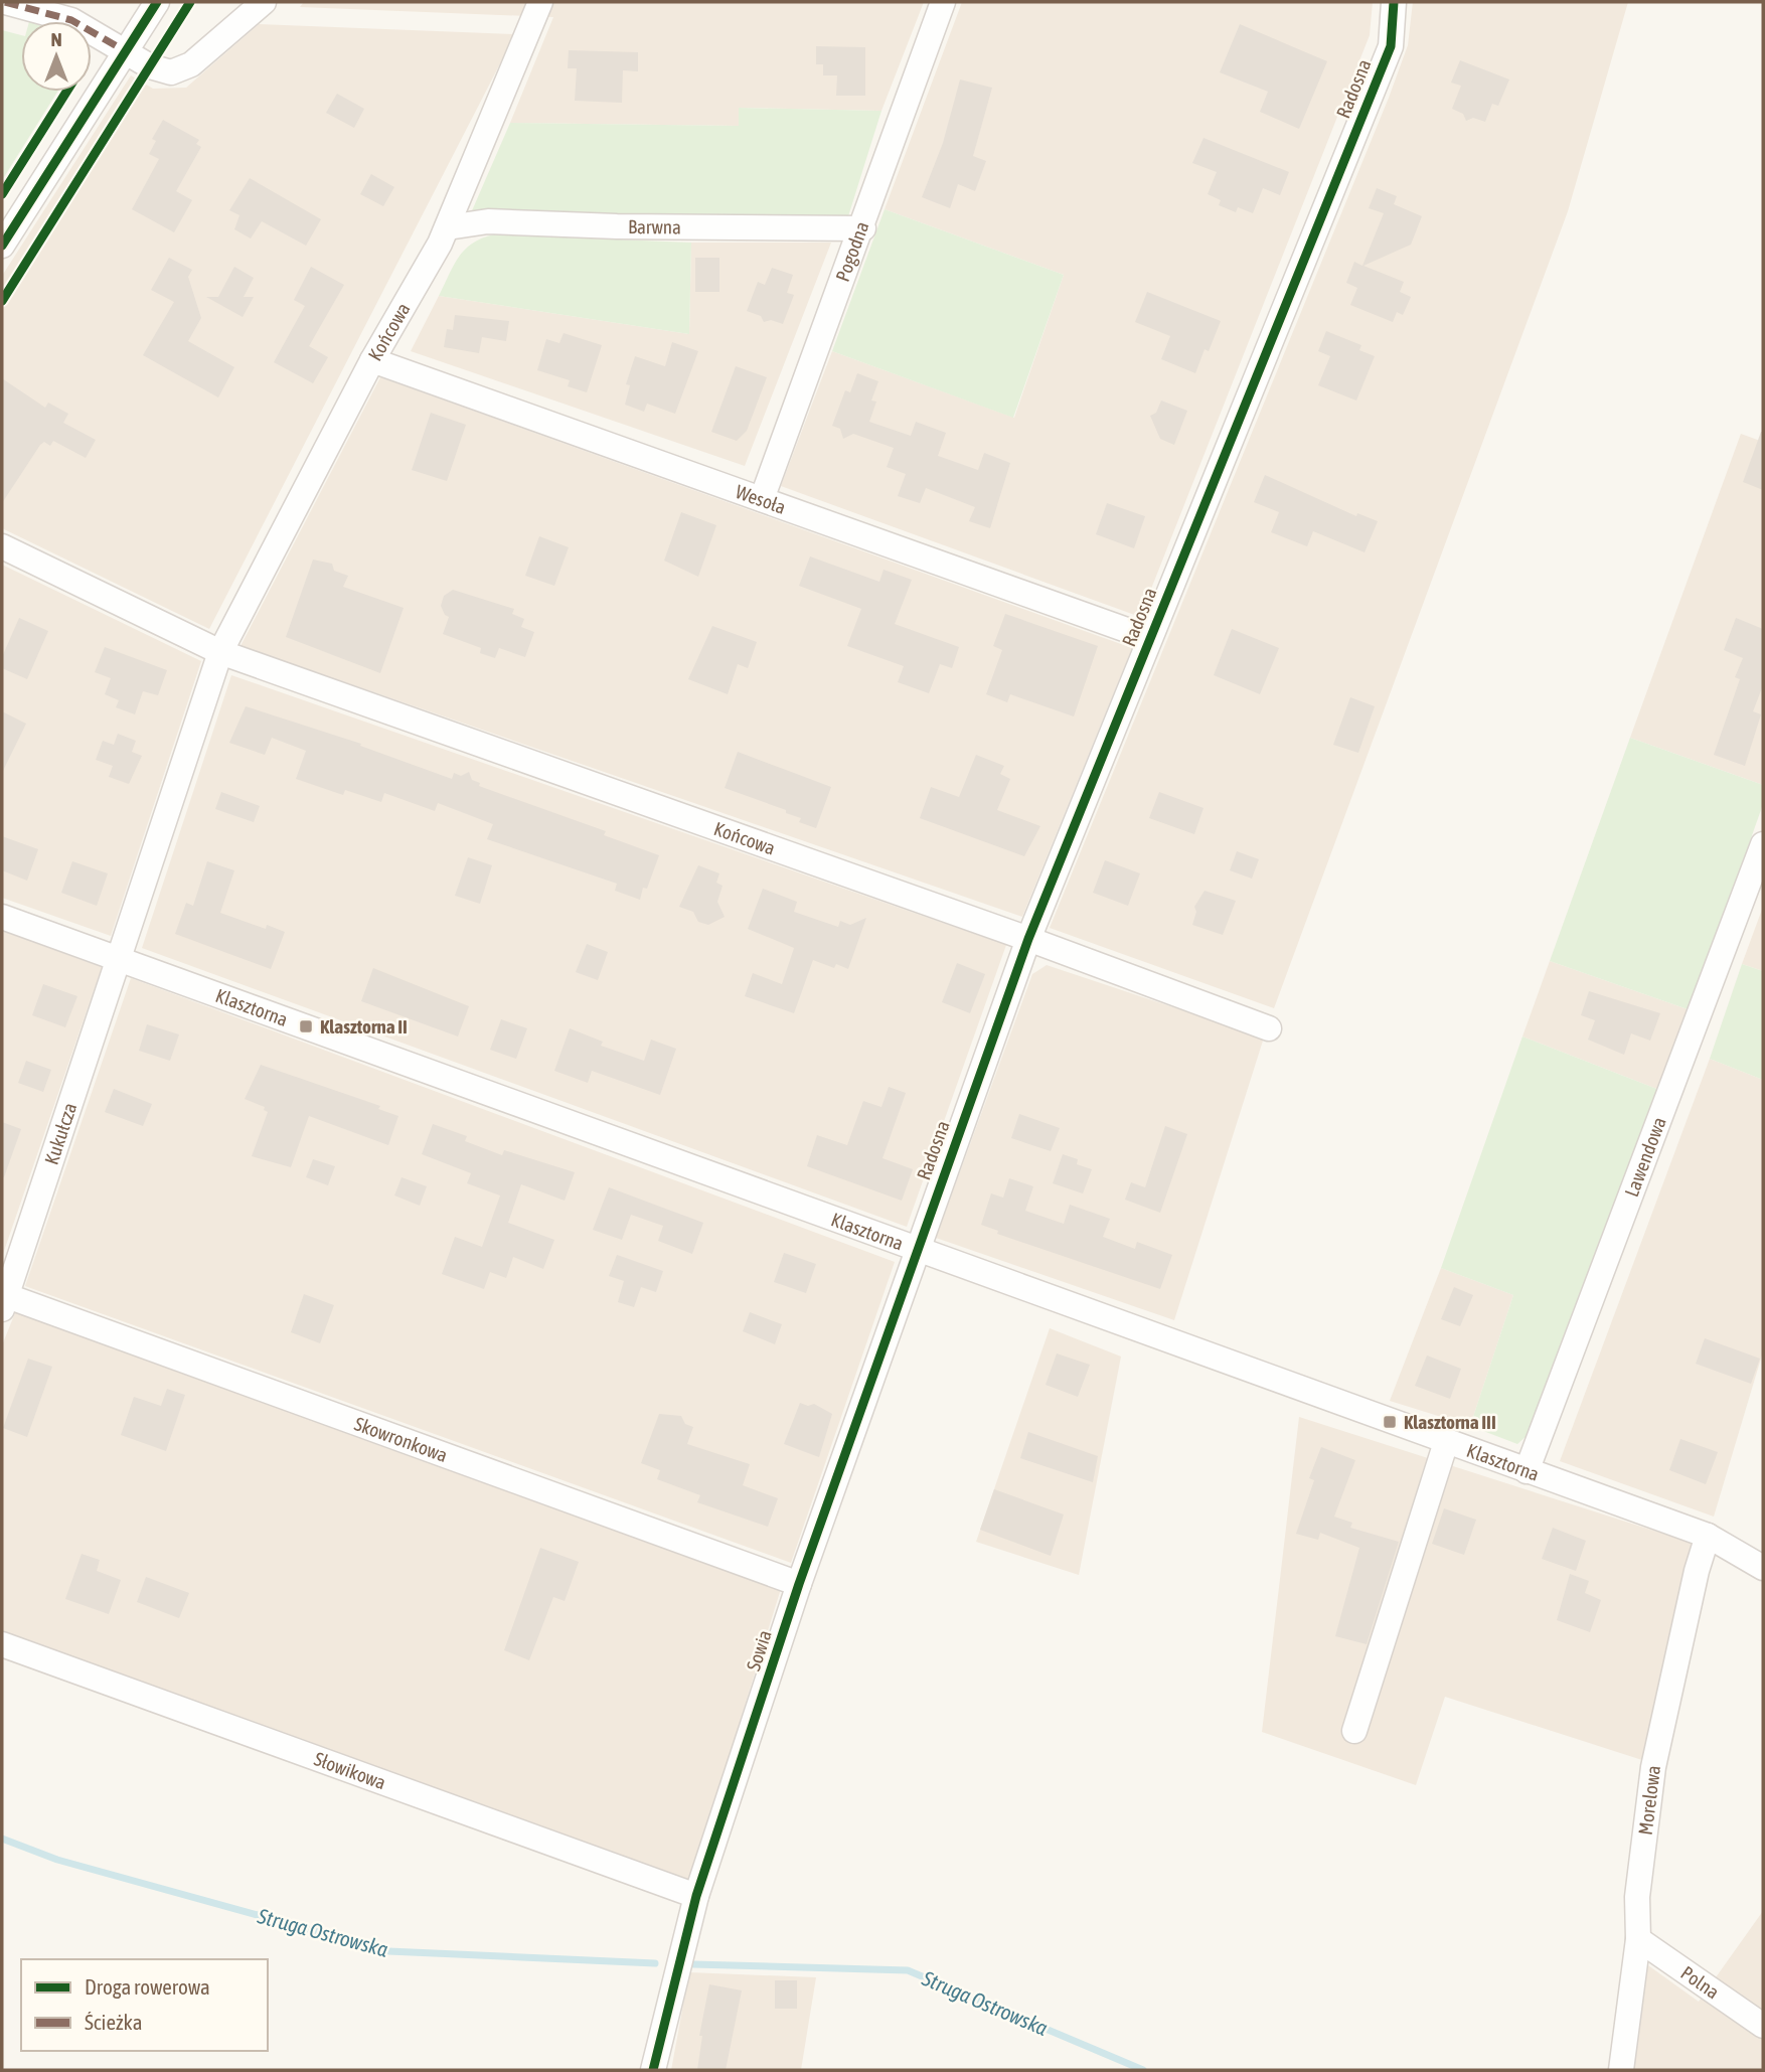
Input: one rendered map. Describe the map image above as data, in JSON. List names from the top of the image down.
{
  "streets": {
    "street": [
      "Radosna",
      "Barwna",
      "Pogodna",
      "Końcowa",
      "Wesoła",
      "Klasztorna",
      "Kukułcza",
      "Lawendowa",
      "Skowronkowa",
      "Sowia",
      "Słowikowa",
      "Morelowa",
      "Polna"
    ]
  },
  "crossings": [
    ["Radosna", "Końcowa"],
    ["Radosna", "Wesoła"],
    ["Radosna", "Klasztorna"],
    ["Radosna", "Sowia"],
    ["Barwna", "Pogodna"],
    ["Barwna", "Końcowa"],
    ["Pogodna", "Wesoła"],
    ["Końcowa", "Wesoła"],
    ["Końcowa", "Kukułcza"],
    ["Klasztorna", "Kukułcza"],
    ["Klasztorna", "Lawendowa"],
    ["Klasztorna", "Sowia"],
    ["Klasztorna", "Morelowa"],
    ["Kukułcza", "Skowronkowa"],
    ["Skowronkowa", "Sowia"],
    ["Sowia", "Słowikowa"],
    ["Morelowa", "Polna"]
  ],
  "water": ["Struga Ostrowska"],
  "places": {
    "transit": ["Klasztorna II", "Klasztorna III"]
  },
  "legend": ["Droga rowerowa", "Ścieżka"],
  "north": "top"
}
